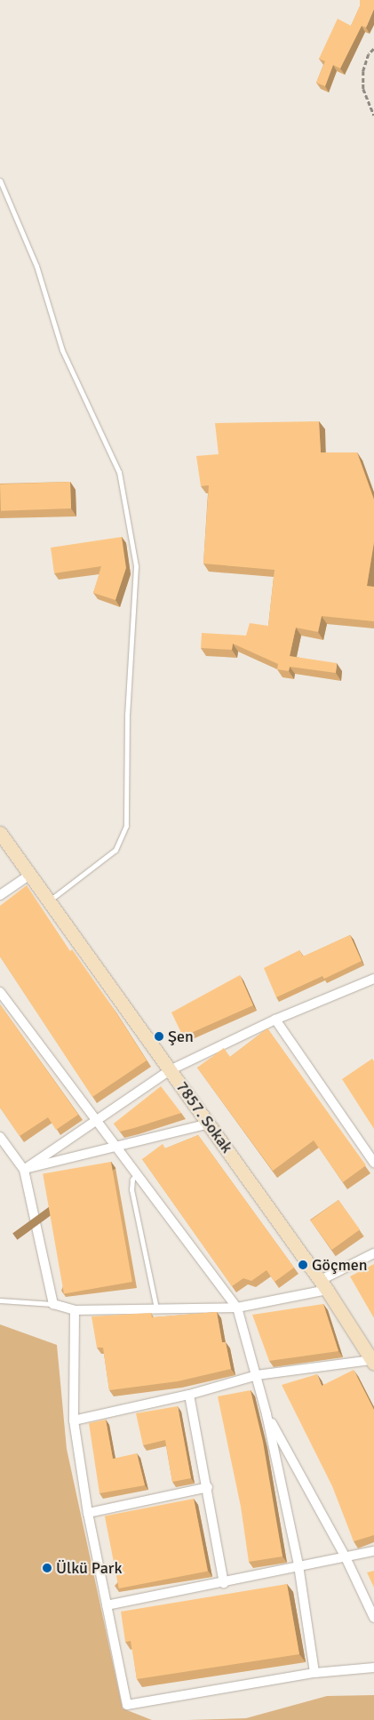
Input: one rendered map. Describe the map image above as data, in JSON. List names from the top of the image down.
{
  "streets": {
    "street": ["7857. Sokak"]
  },
  "places": ["Şen", "Göçmen", "Ülkü Park"]
}
